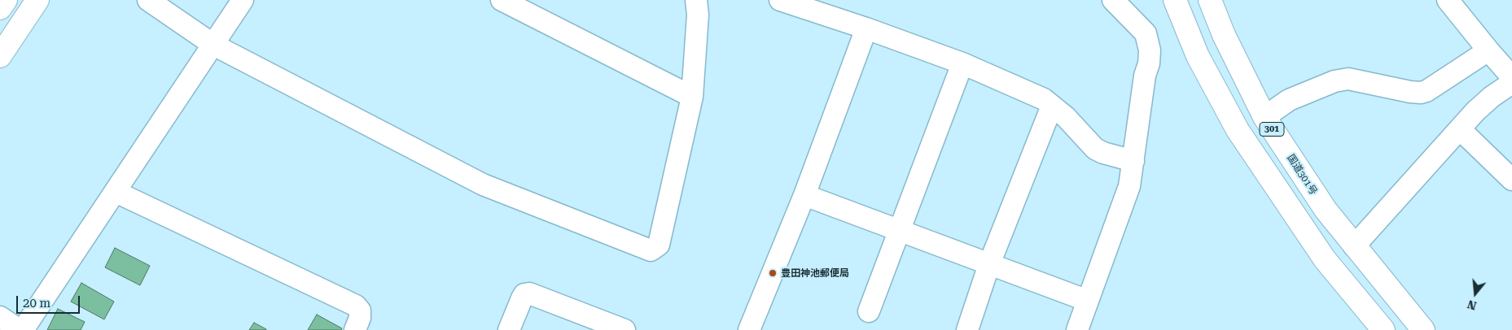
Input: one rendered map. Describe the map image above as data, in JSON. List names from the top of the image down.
{
  "streets": {
    "main road": ["301", "国道301号"]
  },
  "places": ["豊田神池郵便局"],
  "scale_bar": "20 m",
  "north": "bottom"
}
